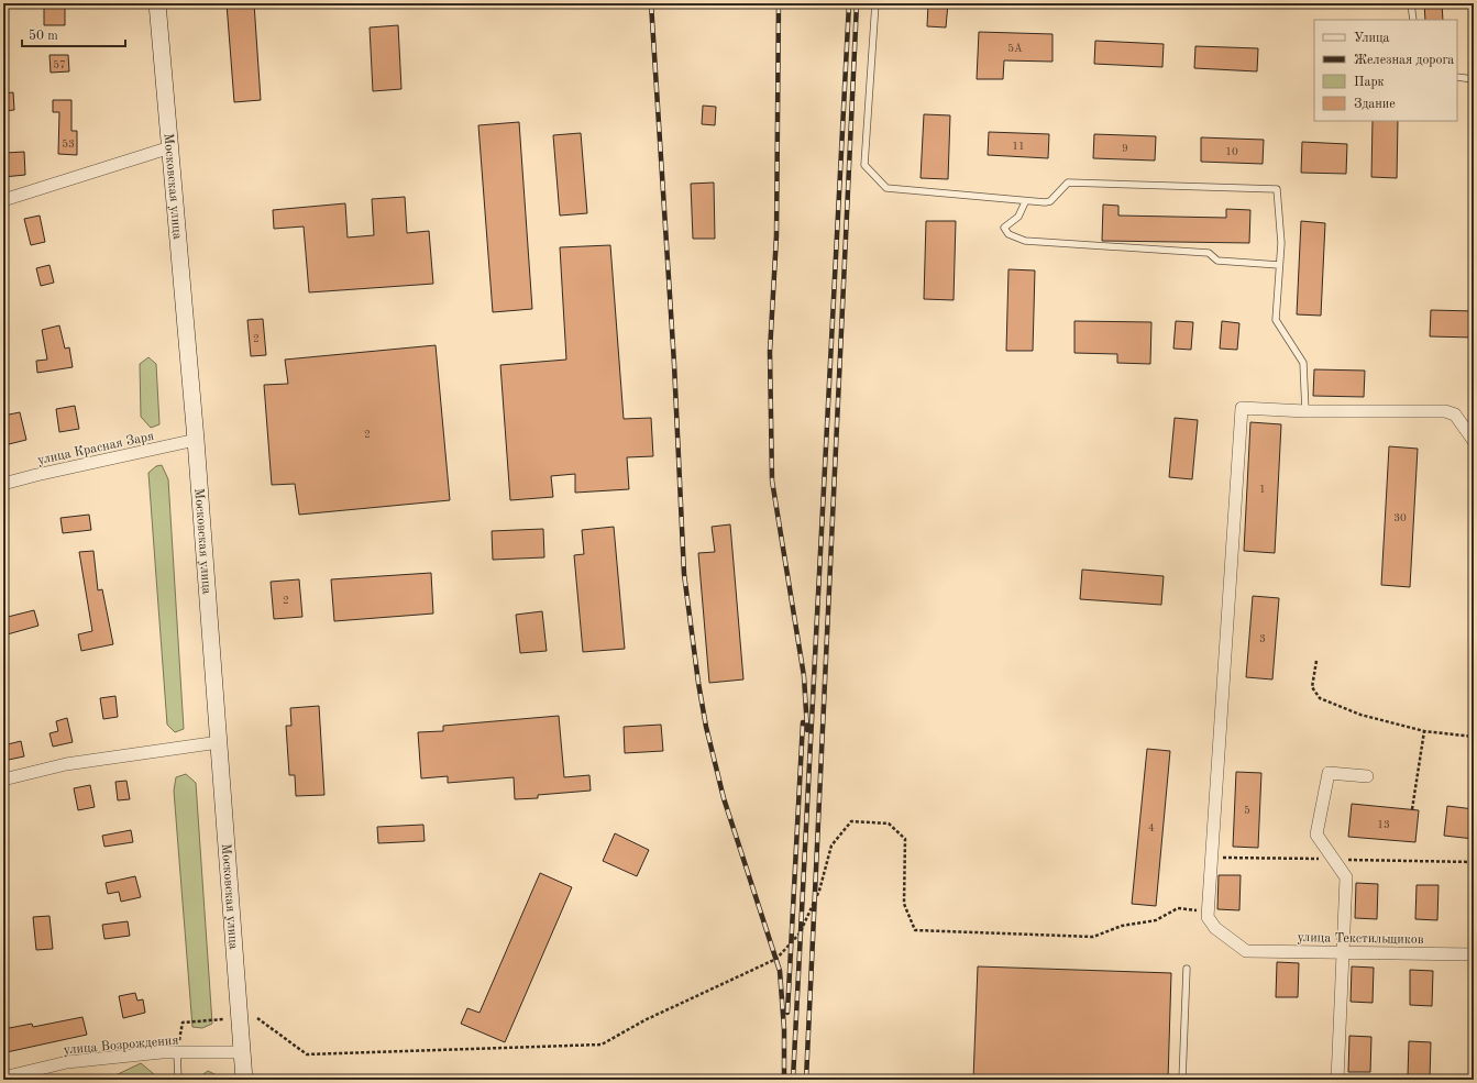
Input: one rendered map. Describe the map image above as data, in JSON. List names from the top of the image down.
{
  "streets": {
    "main road": ["Московская улица"],
    "street": ["улица Красная Заря", "улица Текстильщиков", "улица Возрождения"]
  },
  "crossings": [
    ["Московская улица", "улица Красная Заря"],
    ["Московская улица", "улица Возрождения"]
  ],
  "house_numbers": [
    "5А",
    "57",
    "53",
    "11",
    "9",
    "10",
    "2",
    "2",
    "1",
    "30",
    "2",
    "3",
    "5",
    "13",
    "4"
  ],
  "legend": [
    "Улица",
    "Железная дорога",
    "Парк",
    "Здание"
  ],
  "scale_bar": "50 m"
}
